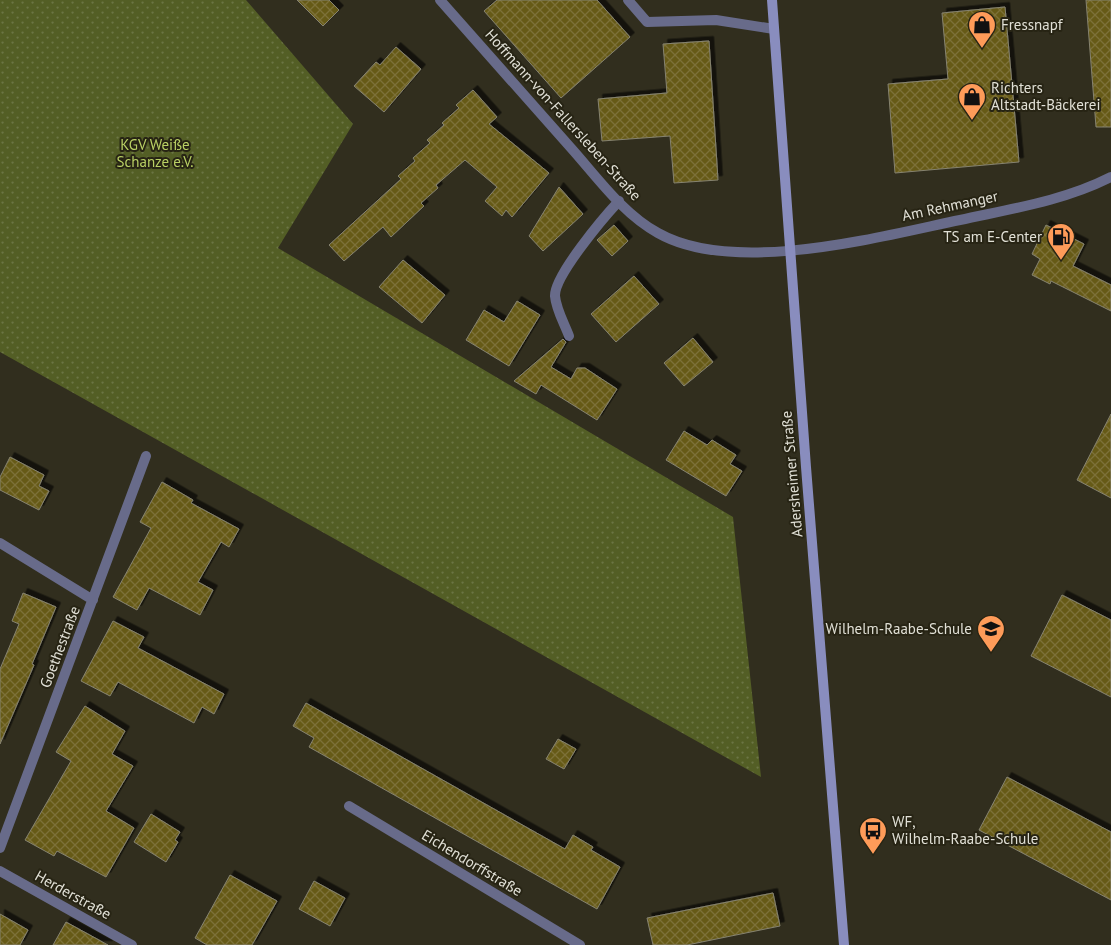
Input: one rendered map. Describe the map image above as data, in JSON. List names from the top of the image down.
{
  "streets": {
    "main road": ["Adersheimer Straße"],
    "street": [
      "Hoffmann-von-Fallersleben-Straße",
      "Am Rehmanger",
      "Goethestraße",
      "Eichendorffstraße",
      "Herderstraße"
    ]
  },
  "crossings": [
    ["Hoffmann-von-Fallersleben-Straße", "Am Rehmanger"],
    ["Hoffmann-von-Fallersleben-Straße", "Adersheimer Straße"],
    ["Am Rehmanger", "Adersheimer Straße"]
  ],
  "parks": ["KGV Weiße Schanze e.V."],
  "places": {
    "shop": ["Fressnapf", "Richters Altstadt-Bäckerei"],
    "fuel station": ["TS am E-Center"],
    "school or university": ["Wilhelm-Raabe-Schule"],
    "bus stop": ["WF, Wilhelm-Raabe-Schule"]
  }
}
